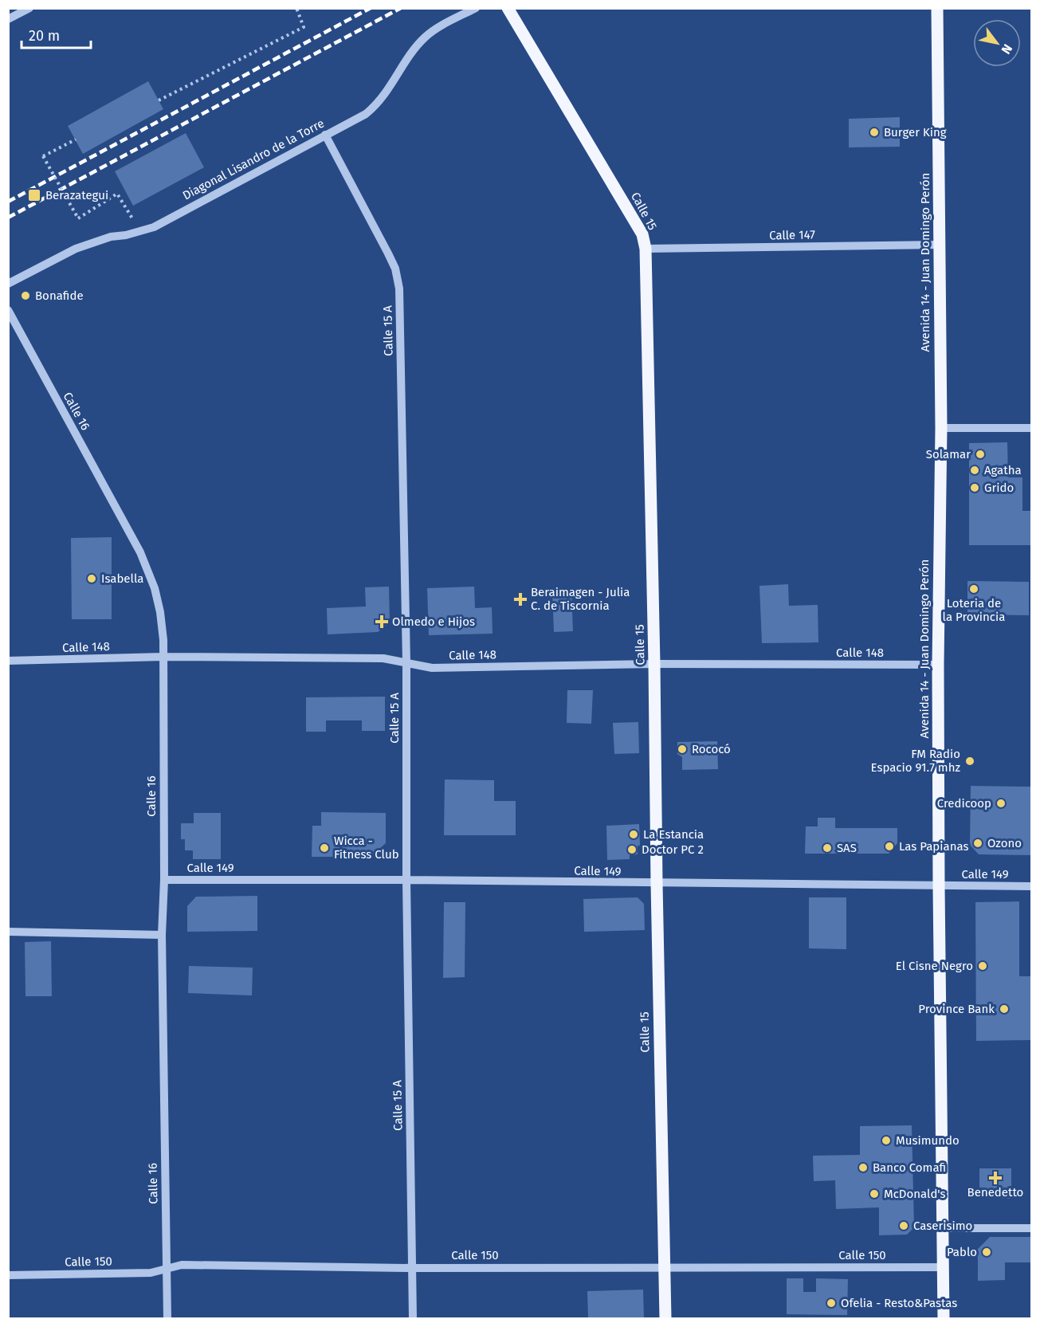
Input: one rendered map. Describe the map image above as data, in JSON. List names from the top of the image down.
{
  "streets": {
    "main road": ["Calle 15", "Avenida 14 - Juan Domingo Perón"],
    "street": [
      "Diagonal Lisandro de la Torre",
      "Calle 147",
      "Calle 15 A",
      "Calle 16",
      "Calle 148",
      "Calle 149",
      "Calle 150"
    ]
  },
  "crossings": [
    ["Diagonal Lisandro de la Torre", "Calle 15 A"],
    ["Calle 15", "Calle 147"],
    ["Calle 15", "Calle 148"],
    ["Calle 15", "Calle 149"],
    ["Calle 15", "Calle 150"],
    ["Calle 147", "Avenida 14 - Juan Domingo Perón"],
    ["Avenida 14 - Juan Domingo Perón", "Calle 148"],
    ["Avenida 14 - Juan Domingo Perón", "Calle 149"],
    ["Avenida 14 - Juan Domingo Perón", "Calle 150"],
    ["Calle 15 A", "Calle 148"],
    ["Calle 15 A", "Calle 149"],
    ["Calle 15 A", "Calle 150"],
    ["Calle 16", "Calle 148"],
    ["Calle 16", "Calle 149"],
    ["Calle 16", "Calle 150"]
  ],
  "places": {
    "other": [
      "Burger King",
      "Bonafide",
      "Solamar",
      "Agatha",
      "Grido",
      "Isabella",
      "Loteria de la Provincia",
      "Rococó",
      "FM Radio Espacio 91.7 mhz",
      "Credicoop",
      "La Estancia",
      "Ozono",
      "Las Papianas",
      "Wicca - Fitness Club",
      "SAS",
      "Doctor PC 2",
      "El Cisne Negro",
      "Province Bank",
      "Musimundo",
      "Banco Comafi",
      "McDonald's",
      "Caserisimo",
      "Pablo",
      "Ofelia - Resto&Pastas"
    ],
    "transit": ["Berazategui"],
    "health": ["Beraimagen - Julia C. de Tiscornia", "Olmedo e Hijos", "Benedetto"]
  },
  "scale_bar": "20 m",
  "north": "bottom right"
}
